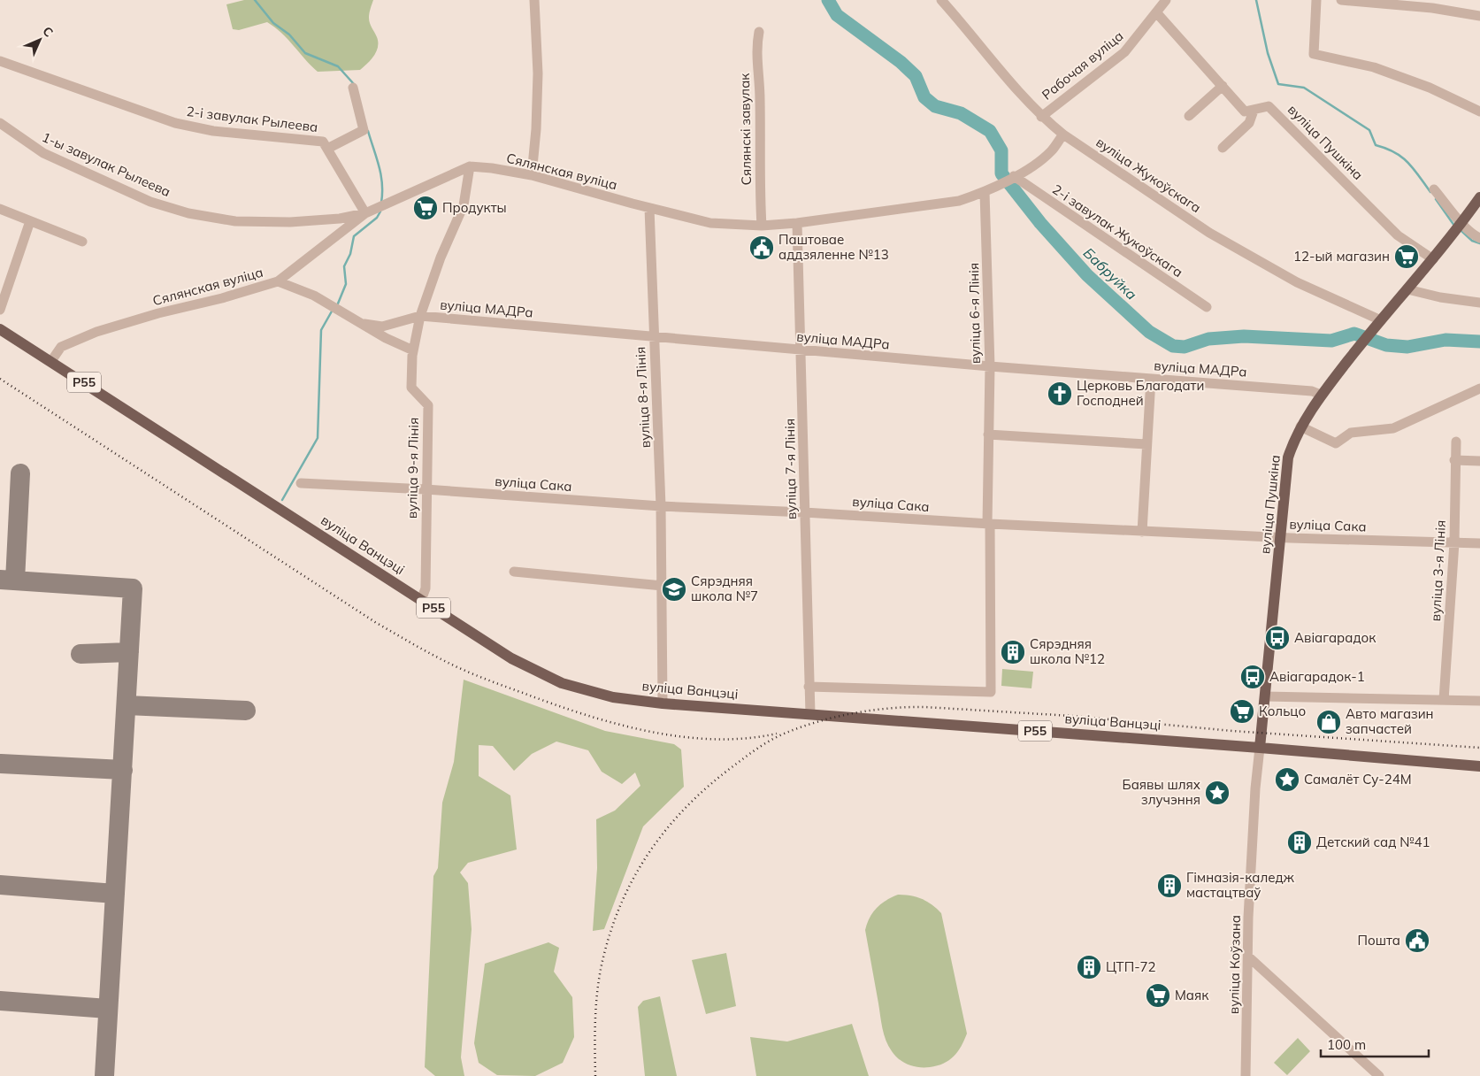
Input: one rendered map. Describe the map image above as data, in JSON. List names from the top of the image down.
{
  "streets": {
    "main road": ["вуліца Пушкіна", "Р55", "вуліца Ванцэці"],
    "street": [
      "Рабочая вуліца",
      "2-і завулак Рылеева",
      "Сялянскі завулак",
      "1-ы завулак Рылеева",
      "Сялянская вуліца",
      "вуліца Жукоўскага",
      "2-і завулак Жукоўскага",
      "вуліца МАДРа",
      "вуліца 6-я Лінія",
      "вуліца 8-я Лінія",
      "вуліца 9-я Лінія",
      "вуліца 7-я Лінія",
      "вуліца Сака",
      "вуліца 3-я Лінія",
      "вуліца Коўзана"
    ]
  },
  "crossings": [
    ["Рабочая вуліца", "вуліца Жукоўскага"],
    ["2-і завулак Рылеева", "1-ы завулак Рылеева"],
    ["2-і завулак Рылеева", "Сялянская вуліца"],
    ["Сялянскі завулак", "Сялянская вуліца"],
    ["вуліца Пушкіна", "вуліца Жукоўскага"],
    ["вуліца Пушкіна", "вуліца МАДРа"],
    ["вуліца Пушкіна", "вуліца Сака"],
    ["вуліца Пушкіна", "вуліца Ванцэці"],
    ["вуліца Пушкіна", "вуліца Коўзана"],
    ["1-ы завулак Рылеева", "Сялянская вуліца"],
    ["Сялянская вуліца", "вуліца Жукоўскага"],
    ["Сялянская вуліца", "2-і завулак Жукоўскага"],
    ["Сялянская вуліца", "вуліца МАДРа"],
    ["Сялянская вуліца", "вуліца 6-я Лінія"],
    ["Сялянская вуліца", "вуліца 8-я Лінія"],
    ["Сялянская вуліца", "вуліца 9-я Лінія"],
    ["Сялянская вуліца", "вуліца 7-я Лінія"],
    ["Сялянская вуліца", "вуліца Ванцэці"],
    ["вуліца МАДРа", "вуліца 6-я Лінія"],
    ["вуліца МАДРа", "вуліца 8-я Лінія"],
    ["вуліца МАДРа", "вуліца 9-я Лінія"],
    ["вуліца МАДРа", "вуліца 7-я Лінія"],
    ["вуліца 6-я Лінія", "вуліца 7-я Лінія"],
    ["вуліца 6-я Лінія", "вуліца Сака"],
    ["вуліца 8-я Лінія", "вуліца Сака"],
    ["вуліца 8-я Лінія", "вуліца Ванцэці"],
    ["вуліца 9-я Лінія", "вуліца Сака"],
    ["вуліца 9-я Лінія", "вуліца Ванцэці"],
    ["вуліца 7-я Лінія", "вуліца Сака"],
    ["вуліца 7-я Лінія", "вуліца Ванцэці"],
    ["вуліца Сака", "вуліца 3-я Лінія"],
    ["вуліца Ванцэці", "вуліца Коўзана"]
  ],
  "water": ["Бабруйка"],
  "places": {
    "supermarket": [
      "Продукты",
      "12-ый магазин",
      "Кольцо",
      "Маяк"
    ],
    "public building": ["Паштовае аддзяленне №13", "Пошта"],
    "church": ["Церковь Благодати Господней"],
    "school or university": ["Сярэдняя школа №7"],
    "bus stop": ["Авіагарадок", "Авіагарадок-1"],
    "building": [
      "Сярэдняя школа №12",
      "Детский сад №41",
      "Гімназія-каледж мастацтваў",
      "ЦТП-72"
    ],
    "shop": ["Авто магазин запчастей"],
    "place": ["Самалёт Су-24М", "Баявы шлях злучэння"]
  },
  "scale_bar": "100 m",
  "north": "top right"
}
